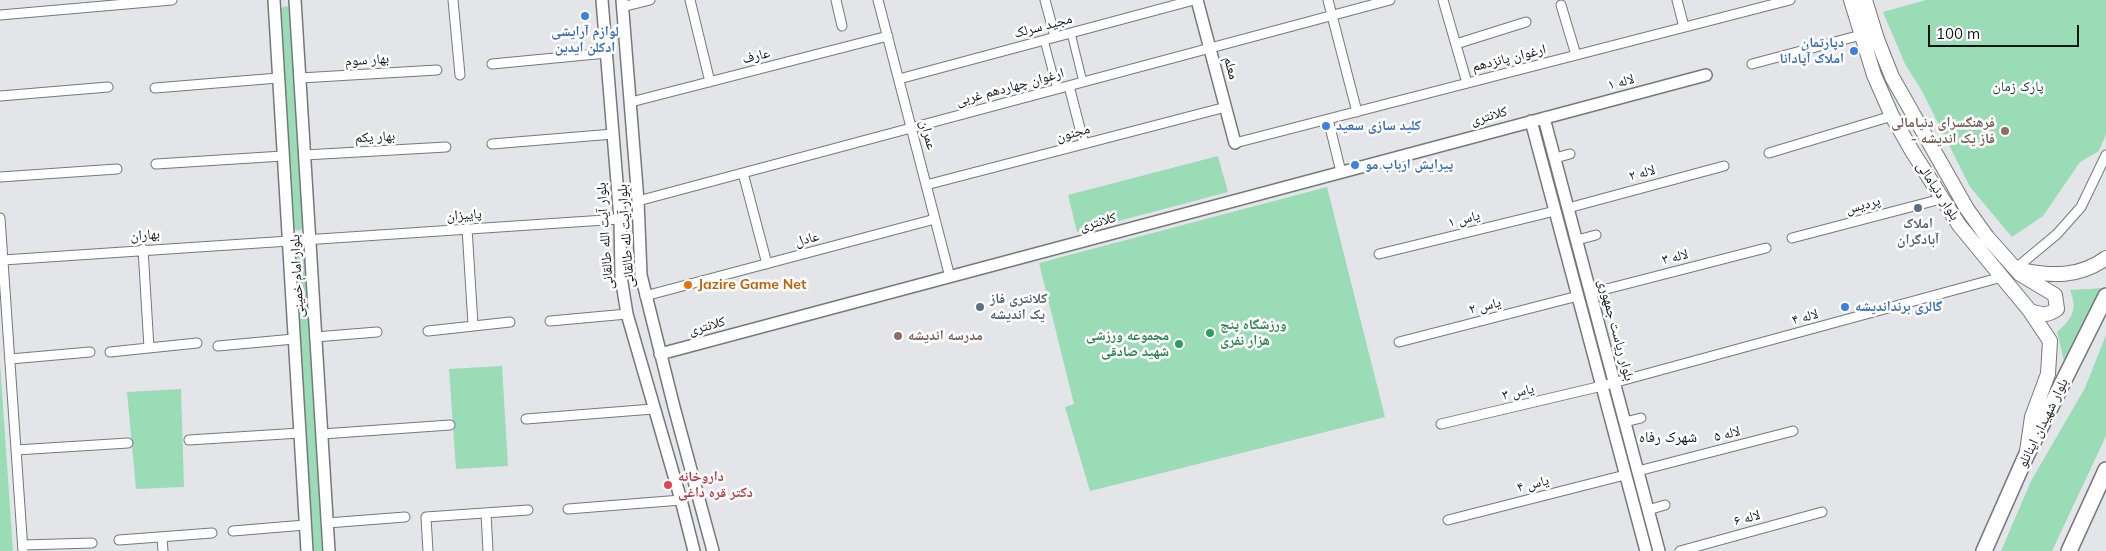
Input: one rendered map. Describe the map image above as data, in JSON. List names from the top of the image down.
{
  "streets": {
    "main road": ["بلوار دنیامالی", "بلوار شهیدان اینانلو"],
    "street": [
      "مجید سرلک",
      "عارف",
      "ارغوان پانزدهم",
      "بهار سوم",
      "معلم",
      "لاله ۱",
      "ارغوان چهاردهم غربی",
      "کلانتری",
      "مجنون",
      "عمران",
      "بهار یکم",
      "لاله ۲",
      "پردیس",
      "پاییزان",
      "یاس ۱",
      "بهاران",
      "بلوار آیت الله طالقانی",
      "بلوار آیت لله طالقانی",
      "عادل",
      "لاله ۳",
      "بلوار امام خمینی",
      "یاس ۲",
      "لاله ۴",
      "بلوار ریاست جمهوری",
      "یاس ۳",
      "لاله ۵",
      "یاس ۴",
      "لاله ۶"
    ]
  },
  "crossings": [
    ["مجید سرلک", "عمران"],
    ["عارف", "عمران"],
    ["عارف", "بلوار آیت لله طالقانی"],
    ["ارغوان پانزدهم", "معلم"],
    ["بهار سوم", "بلوار امام خمینی"],
    ["معلم", "ارغوان چهاردهم غربی"],
    ["معلم", "مجنون"],
    ["لاله ۱", "کلانتری"],
    ["لاله ۱", "بلوار ریاست جمهوری"],
    ["ارغوان چهاردهم غربی", "عمران"],
    ["ارغوان چهاردهم غربی", "بلوار آیت لله طالقانی"],
    ["کلانتری", "عمران"],
    ["کلانتری", "بلوار آیت لله طالقانی"],
    ["کلانتری", "بلوار ریاست جمهوری"],
    ["مجنون", "عمران"],
    ["عمران", "عادل"],
    ["بهار یکم", "بلوار امام خمینی"],
    ["لاله ۲", "بلوار ریاست جمهوری"],
    ["بلوار دنیامالی", "پردیس"],
    ["بلوار دنیامالی", "لاله ۴"],
    ["بلوار دنیامالی", "بلوار شهیدان اینانلو"],
    ["پاییزان", "بهاران"],
    ["پاییزان", "بلوار آیت الله طالقانی"],
    ["پاییزان", "بلوار امام خمینی"],
    ["یاس ۱", "بلوار ریاست جمهوری"],
    ["بهاران", "بلوار امام خمینی"],
    ["بلوار آیت لله طالقانی", "عادل"],
    ["لاله ۳", "بلوار ریاست جمهوری"],
    ["یاس ۲", "بلوار ریاست جمهوری"],
    ["لاله ۴", "بلوار ریاست جمهوری"],
    ["لاله ۴", "یاس ۳"],
    ["بلوار ریاست جمهوری", "یاس ۳"],
    ["بلوار ریاست جمهوری", "لاله ۵"],
    ["بلوار ریاست جمهوری", "یاس ۴"]
  ],
  "districts": ["شهرک رفاه"],
  "parks": ["پارک زمان"],
  "places": [
    "لوازم آرایشی ادکلن ایدین",
    "دپارتمان املاک آپادانا",
    "کلید سازی سعید",
    "فرهنگسرای دنیامالی - فاز یک اندیشه",
    "پیرایش ارباب مو",
    "املاک آبادگران",
    "Jazire Game Net",
    "کلانتری فاز یک اندیشه",
    "گالری برنداندیشه",
    "ورزشگاه پنج هزار نفری",
    "مدرسه اندیشه",
    "مجموعه ورزشی شهید صادقی",
    "داروخانه دکتر قره داغی"
  ],
  "scale_bar": "100 m"
}
